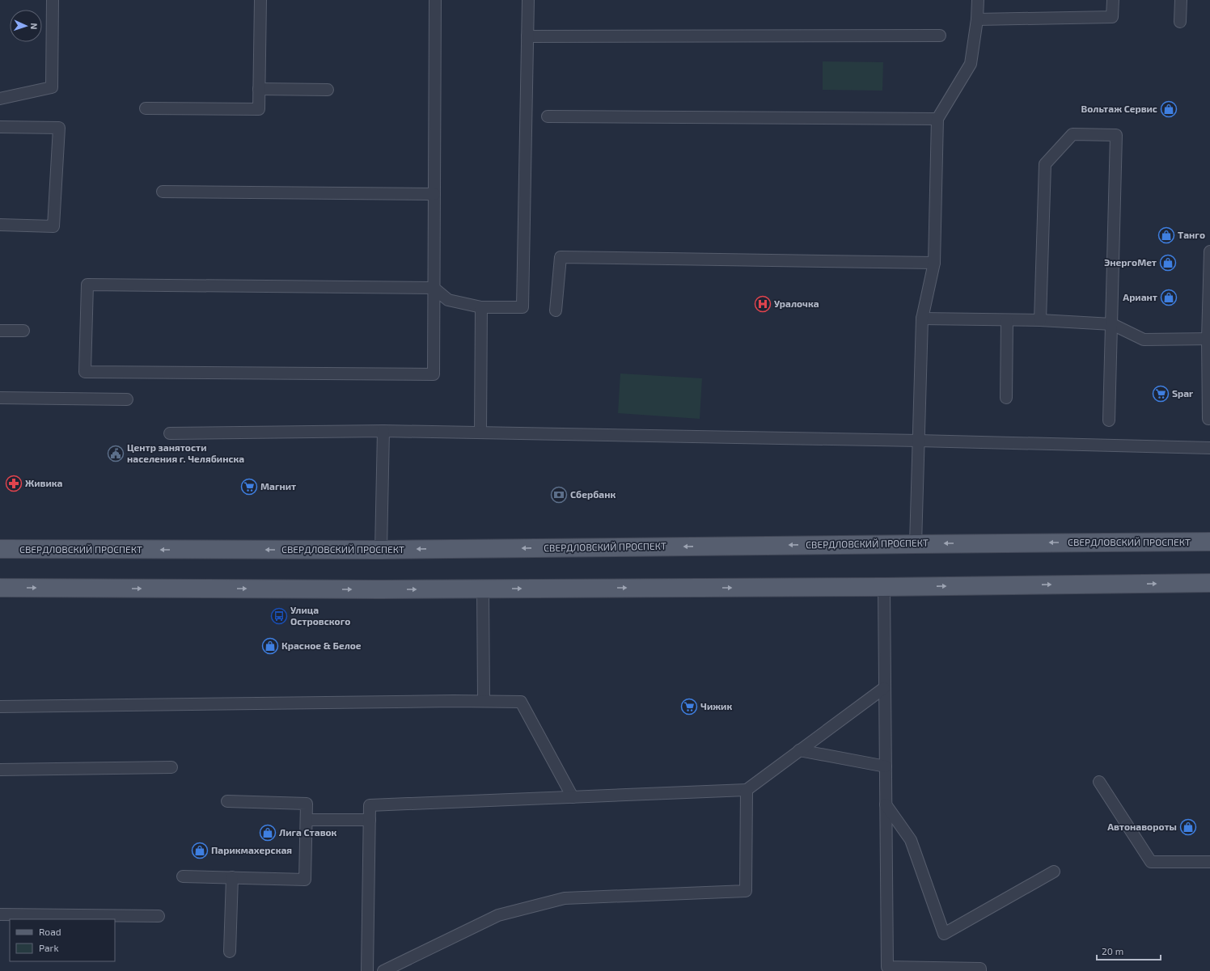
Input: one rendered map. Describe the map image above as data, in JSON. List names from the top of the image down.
{
  "streets": {
    "main road": ["СВЕРДЛОВСКИЙ ПРОСПЕКТ"]
  },
  "places": {
    "shop": [
      "Вольтаж Сервис",
      "Танго",
      "ЭнергоMет",
      "Ариант",
      "Красное & Белое",
      "Автонавороты",
      "Лига Ставок",
      "Парикмахерская"
    ],
    "hospital": ["Уралочка"],
    "supermarket": ["Spar", "Магнит", "Чижик"],
    "public building": ["Центр занятости населения г. Челябинска"],
    "pharmacy": ["Живика"],
    "bank": ["Сбербанк"],
    "bus stop": ["Улица Островского"]
  },
  "legend": ["Road", "Park"],
  "scale_bar": "20 m",
  "north": "right"
}
